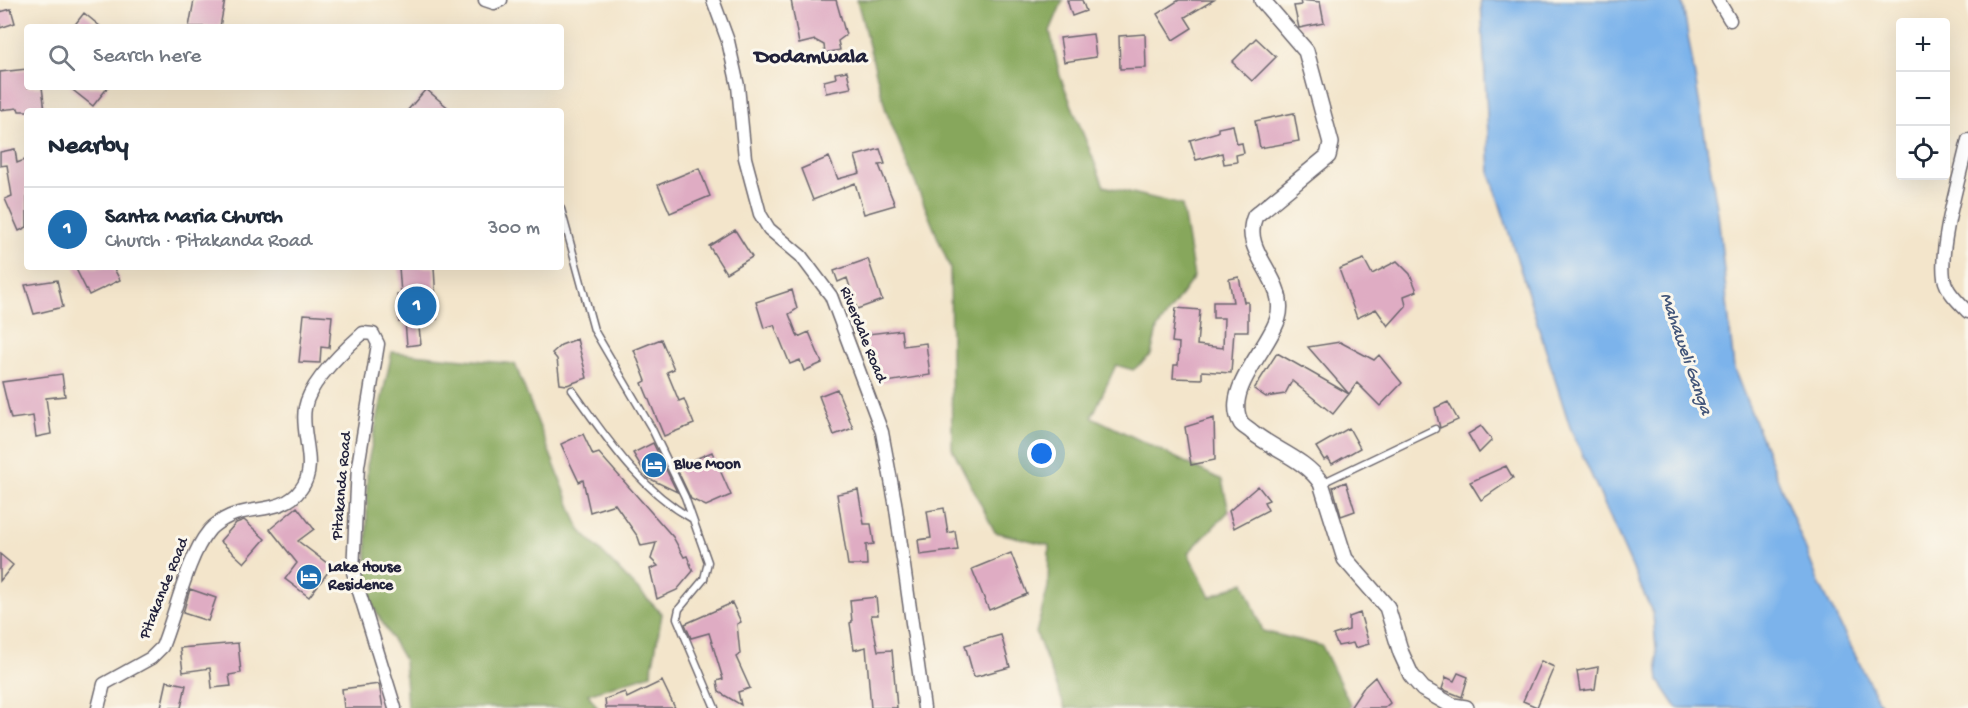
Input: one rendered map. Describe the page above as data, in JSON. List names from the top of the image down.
{
  "streets": {
    "street": ["Riverdale Road", "Pitakanda Road", "Pitakande Road"]
  },
  "crossings": [
    ["Pitakanda Road", "Pitakande Road"]
  ],
  "districts": ["Dodamwala"],
  "water": ["Mahaweli Ganga"],
  "places": {
    "hotel": ["Blue Moon", "Lake House Residence"]
  },
  "page": {
    "map_buttons": ["+", "−"],
    "search": "Search here",
    "heading": "Nearby",
    "list": [
      {
        "mark": "1",
        "name": "Santa Maria Church",
        "note": "Church · Pitakanda Road",
        "value": "300 m"
      }
    ],
    "pins": "1"
  }
}
